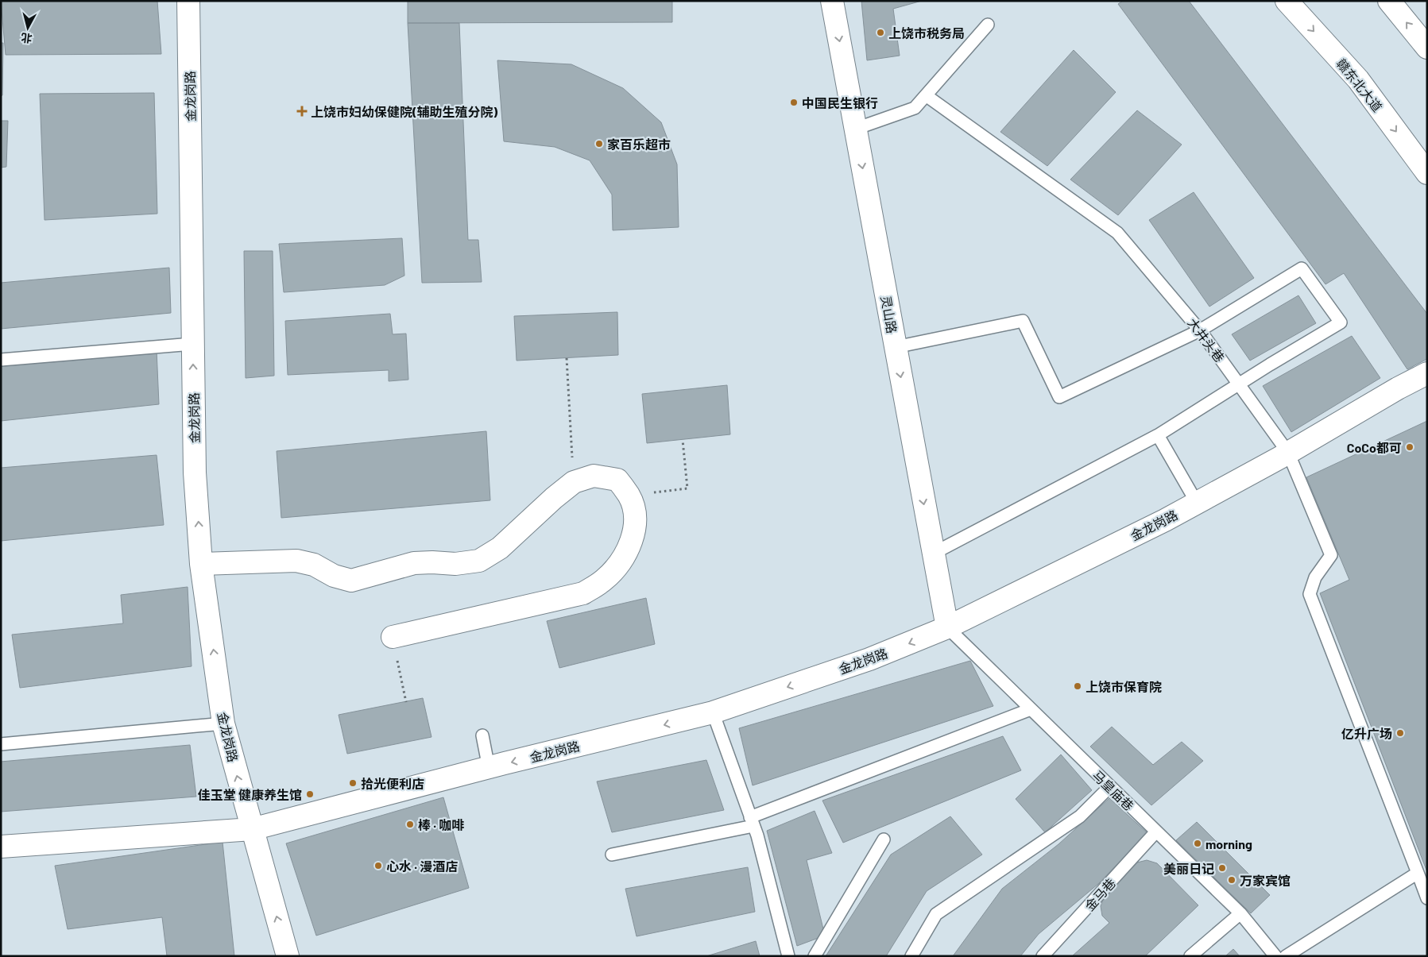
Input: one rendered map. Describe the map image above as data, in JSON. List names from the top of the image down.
{
  "streets": {
    "street": ["赣东北大道", "金龙岗路", "灵山路"],
    "lane": ["大井头巷", "马皇庙巷", "金马巷"]
  },
  "crossings": [
    ["金龙岗路", "灵山路"],
    ["金龙岗路", "大井头巷"],
    ["金龙岗路", "马皇庙巷"],
    ["灵山路", "马皇庙巷"],
    ["马皇庙巷", "金马巷"]
  ],
  "one_way": ["赣东北大道", "灵山路"],
  "places": {
    "other": [
      "上饶市税务局",
      "中国民生银行",
      "家百乐超市",
      "CoCo都可",
      "上饶市保育院",
      "亿升广场",
      "拾光便利店",
      "佳玉堂 健康养生馆",
      "棒 · 咖啡",
      "morning",
      "心水 · 漫酒店",
      "美丽日记",
      "万家宾馆"
    ],
    "health": ["上饶市妇幼保健院(辅助生殖分院)"]
  },
  "north": "bottom"
}
